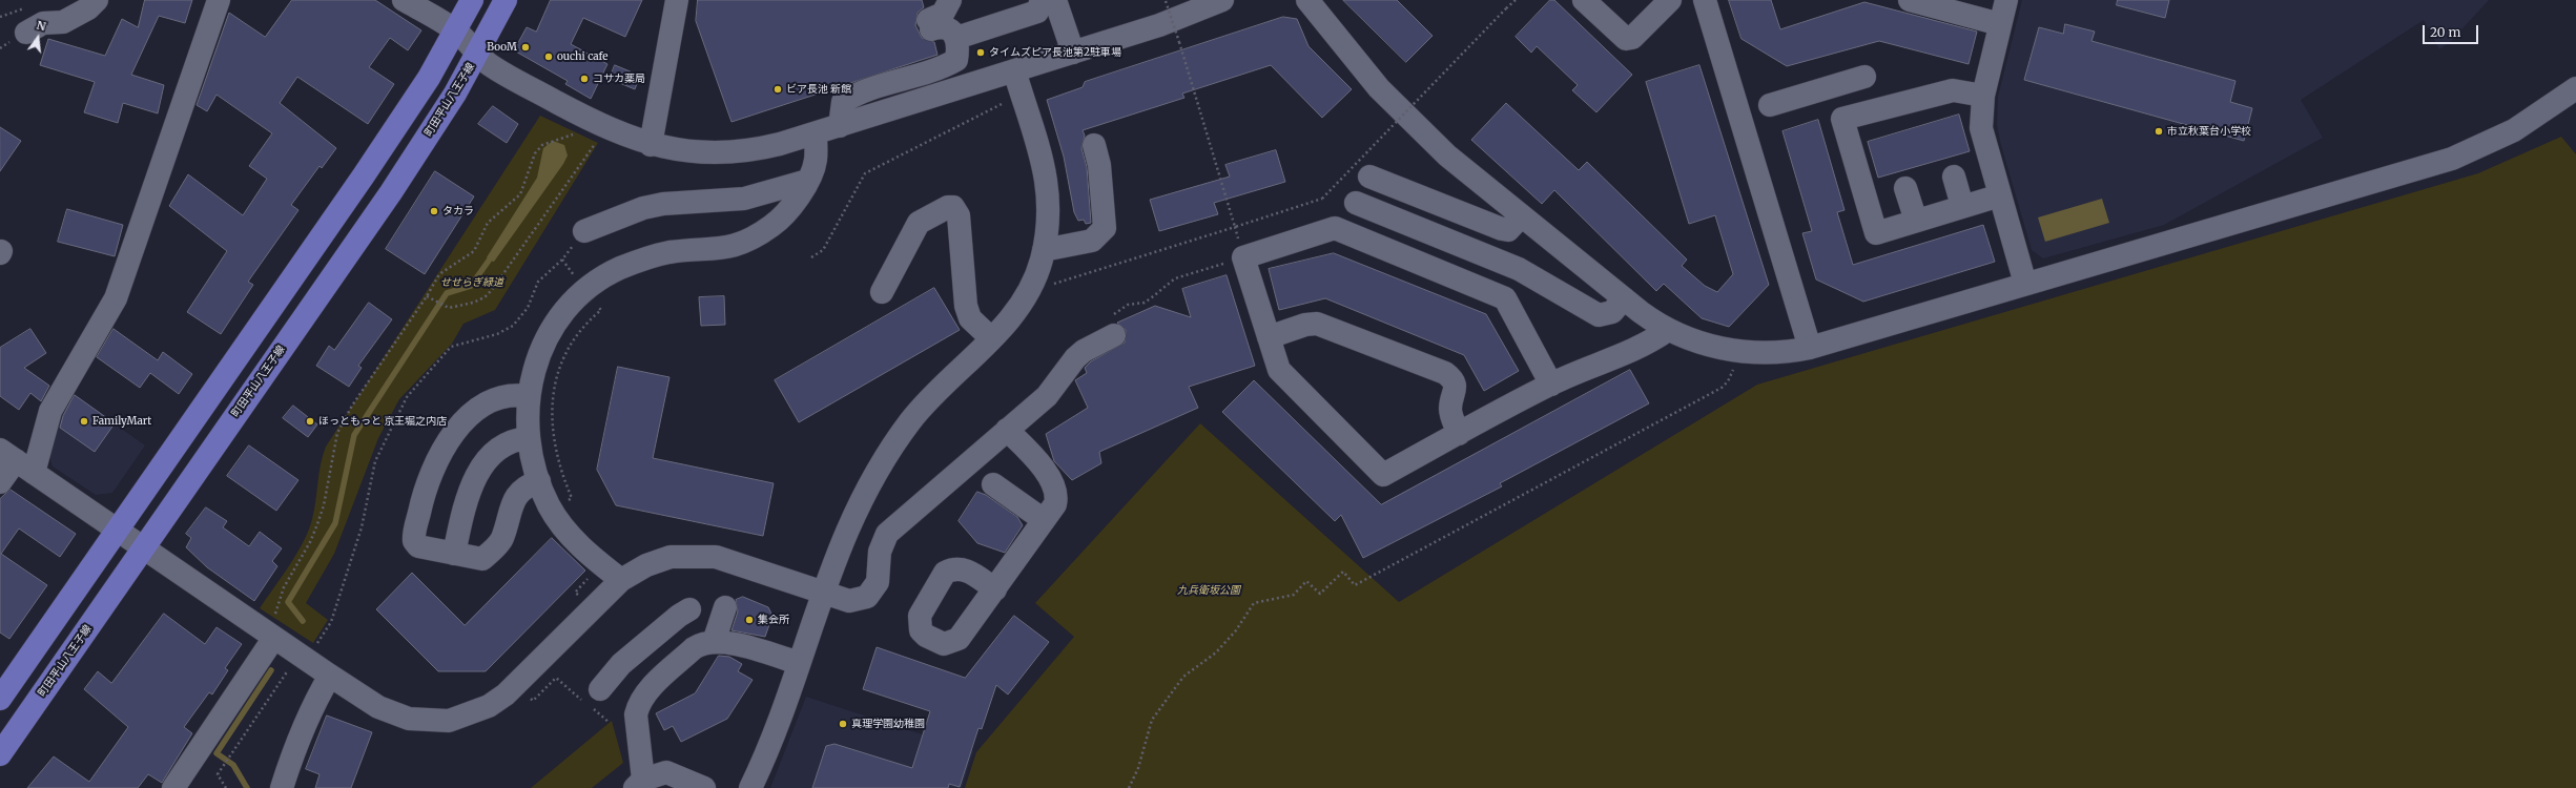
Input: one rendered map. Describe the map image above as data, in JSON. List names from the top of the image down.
{
  "streets": {
    "main road": ["町田平山八王子線"]
  },
  "parks": ["せせらぎ緑道", "九兵衛坂公園"],
  "places": [
    "BooM",
    "タイムズピア長池第2駐車場",
    "ouchi cafe",
    "コサカ薬局",
    "ビア長池 新館",
    "市立秋葉台小学校",
    "タカラ",
    "FamilyMart",
    "ほっともっと 京王堀之内店",
    "集会所",
    "真理学園幼稚園"
  ],
  "scale_bar": "20 m",
  "north": "top"
}
